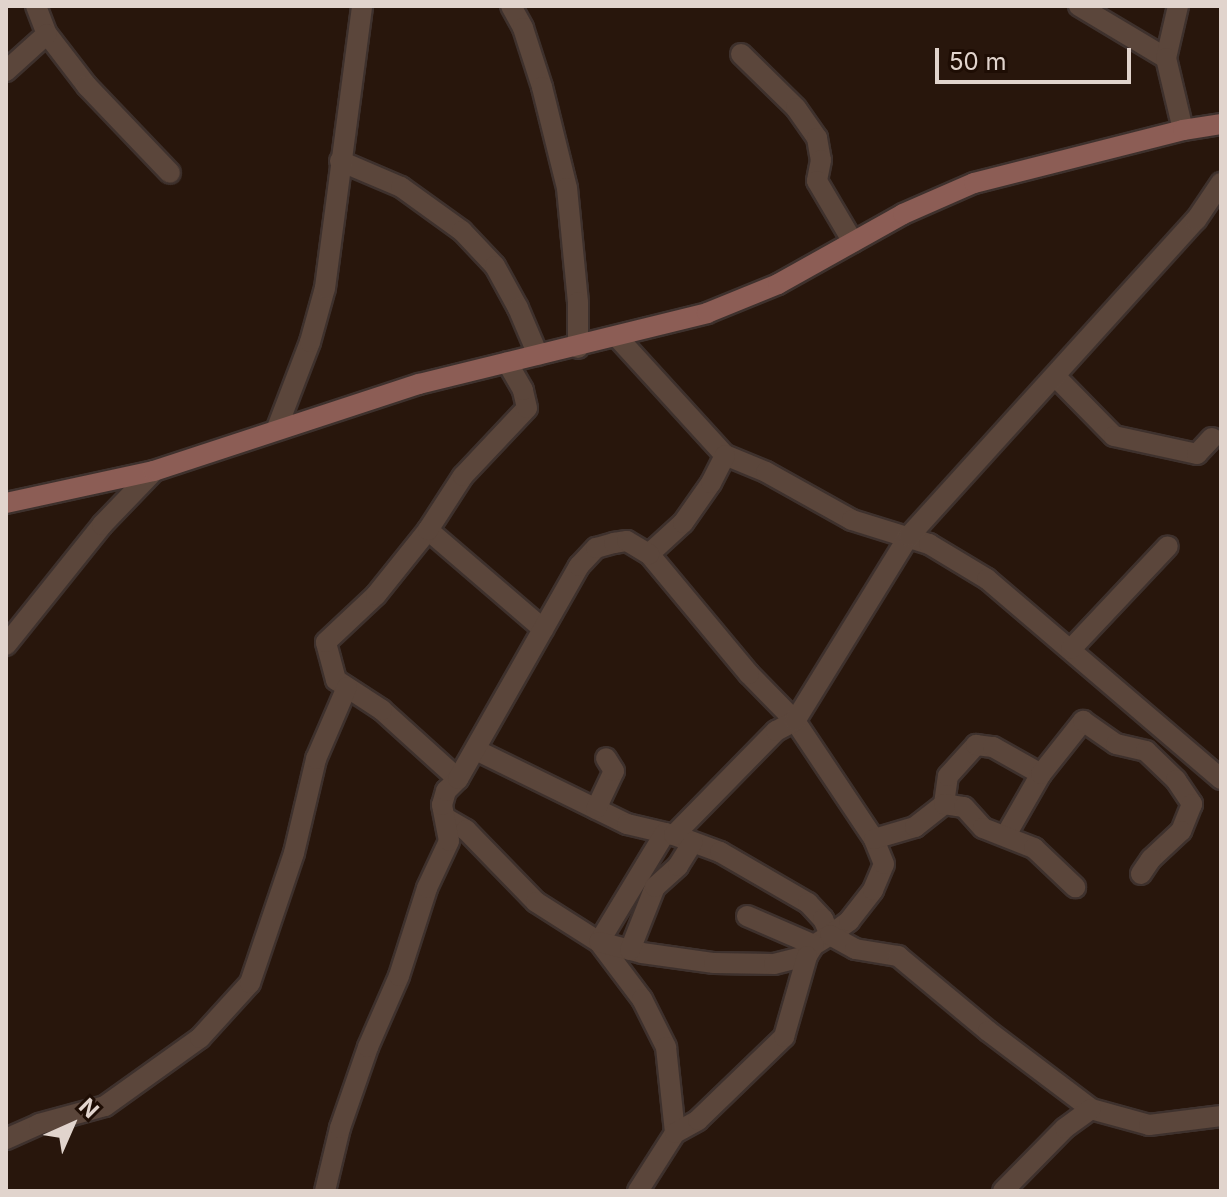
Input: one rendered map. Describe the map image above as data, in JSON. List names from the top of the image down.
{
  "scale_bar": "50 m",
  "north": "top right"
}
